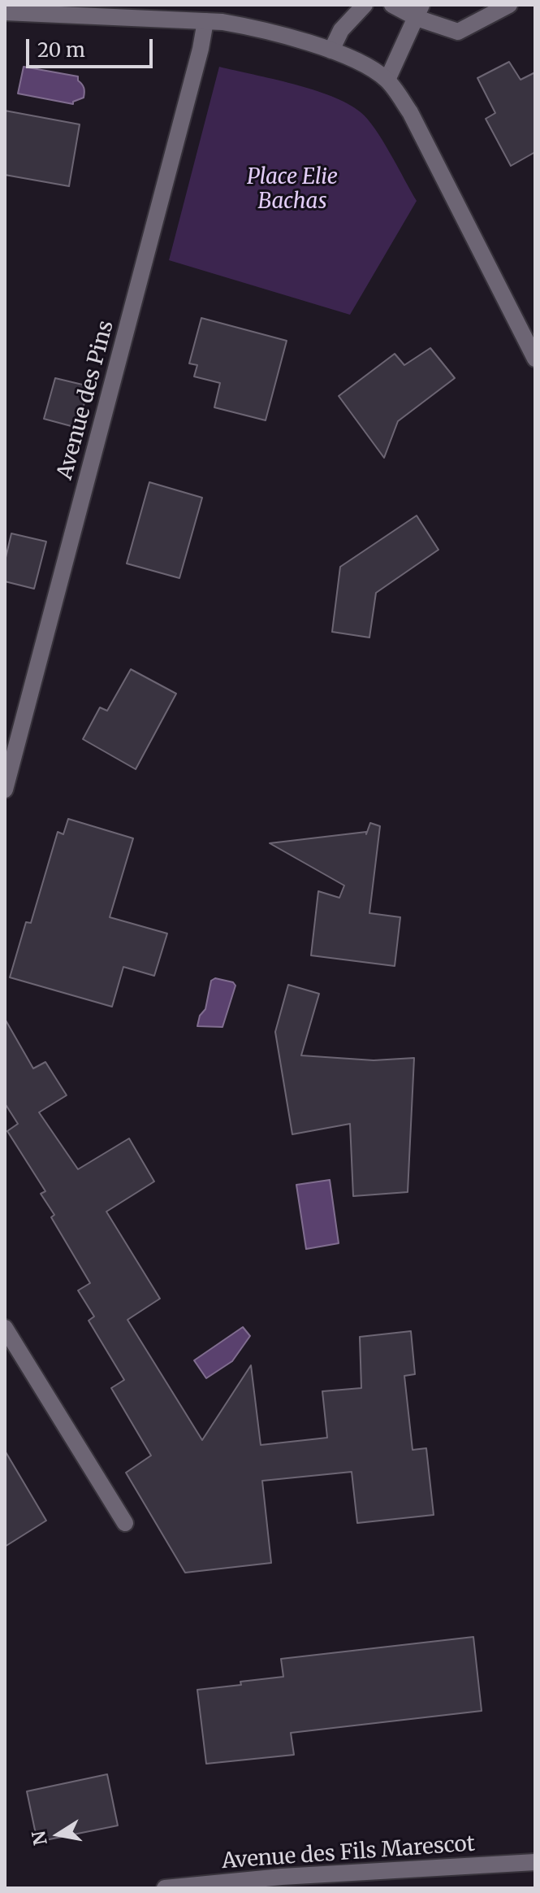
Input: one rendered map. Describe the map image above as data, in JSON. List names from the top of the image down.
{
  "streets": {
    "street": ["Avenue des Pins", "Avenue des Fils Marescot"]
  },
  "parks": ["Place Elie Bachas"],
  "scale_bar": "20 m",
  "north": "left"
}
